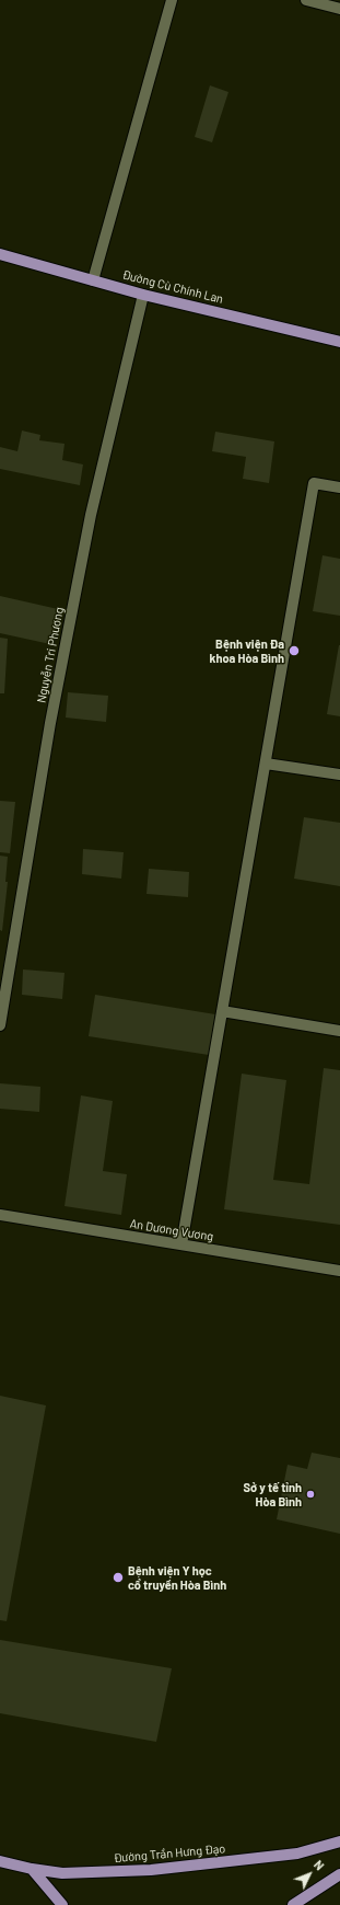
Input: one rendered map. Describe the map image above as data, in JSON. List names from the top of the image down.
{
  "streets": {
    "main road": ["Đường Cù Chính Lan", "Đường Trần Hưng Đạo"],
    "street": ["Nguyễn Tri Phương", "An Dương Vương"]
  },
  "crossings": [
    ["Đường Cù Chính Lan", "Nguyễn Tri Phương"]
  ],
  "places": ["Bệnh viện Đa khoa Hòa Bình", "Sở y tế tỉnh Hòa Bình", "Bệnh viện Y học cổ truyền Hòa Bình"],
  "north": "top right"
}
